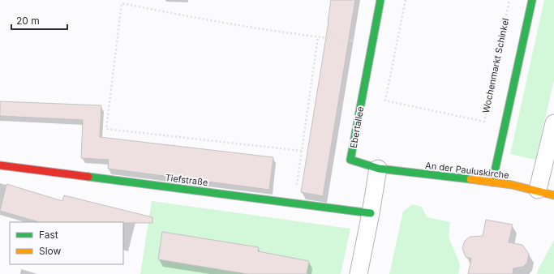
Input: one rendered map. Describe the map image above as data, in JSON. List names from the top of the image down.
{
  "streets": {
    "street": ["Ebertallee", "An der Pauluskirche", "Tiefstraße"],
    "path": ["Wochenmarkt Schinkel"]
  },
  "crossings": [
    ["Ebertallee", "An der Pauluskirche"]
  ],
  "legend": ["Fast", "Slow"],
  "scale_bar": "20 m"
}
